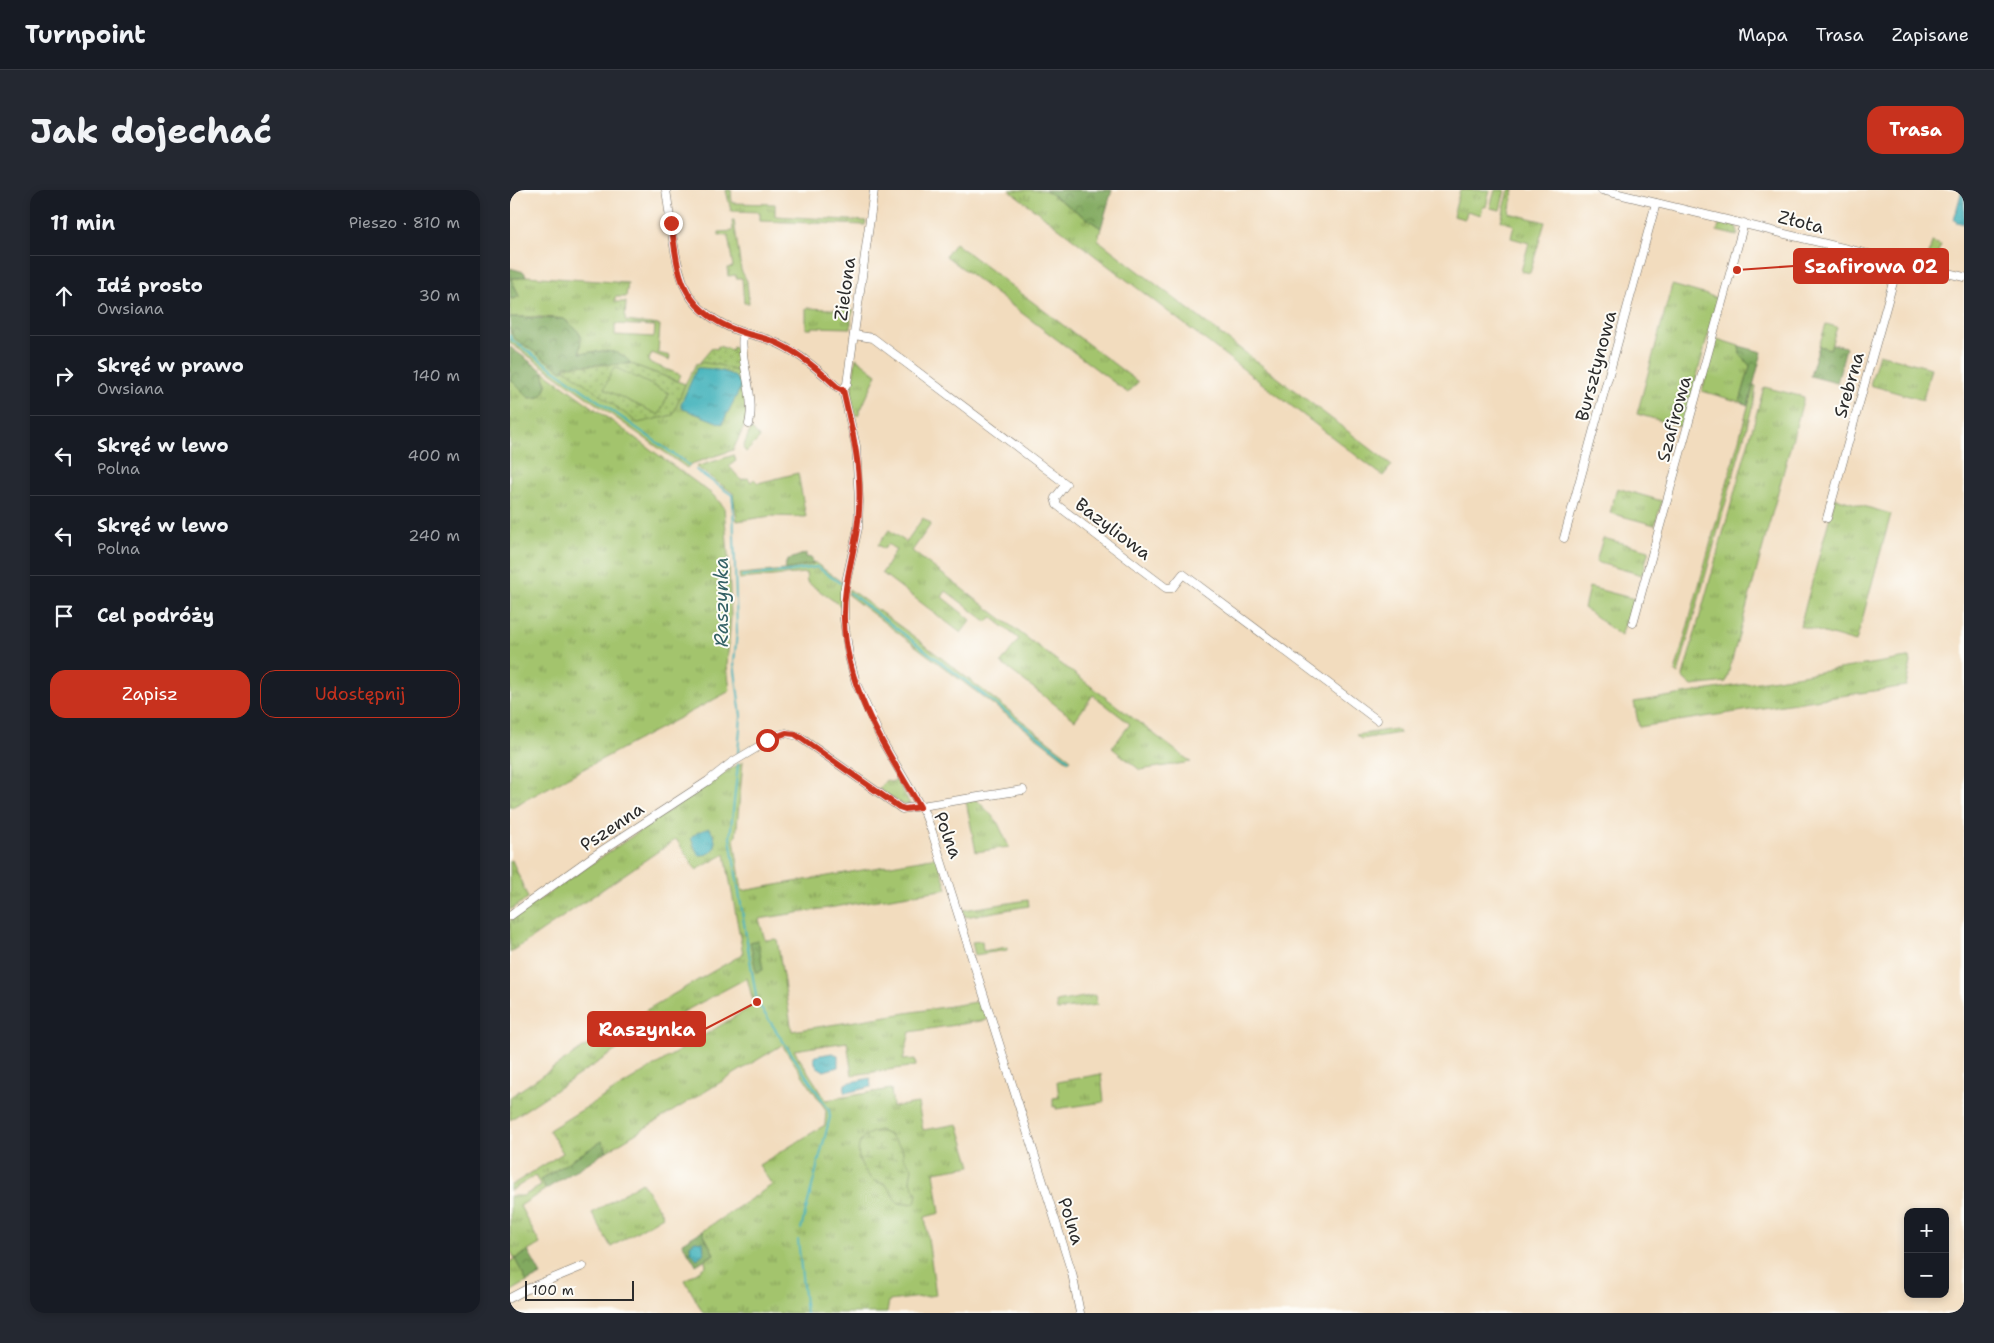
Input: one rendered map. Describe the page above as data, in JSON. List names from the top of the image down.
{
  "streets": {
    "street": [
      "Złota",
      "Zielona",
      "Bursztynowa",
      "Srebrna",
      "Szafirowa",
      "Bazyliowa",
      "Pszenna",
      "Polna"
    ]
  },
  "crossings": [
    ["Złota", "Bursztynowa"],
    ["Złota", "Srebrna"],
    ["Złota", "Szafirowa"],
    ["Zielona", "Bazyliowa"],
    ["Zielona", "Polna"],
    ["Pszenna", "Polna"]
  ],
  "water": ["Raszynka"],
  "places": ["Szafirowa 02", "Raszynka"],
  "scale_bar": "100 m",
  "page": {
    "header": "Turnpoint",
    "nav": ["Mapa", "Trasa", "Zapisane"],
    "buttons": [
      "Trasa",
      ["Zapisz", "Udostępnij"]
    ],
    "title": "Jak dojechać",
    "heading": ["11 min", "Pieszo · 810 m"],
    "list": [
      ["Idź prosto", "Owsiana", "30 m"],
      ["Skręć w prawo", "Owsiana", "140 m"],
      ["Skręć w lewo", "Polna", "400 m"],
      ["Skręć w lewo", "Polna", "240 m"],
      "Cel podróży"
    ],
    "map_buttons": ["+", "−"],
    "scale": "100 m"
  }
}
